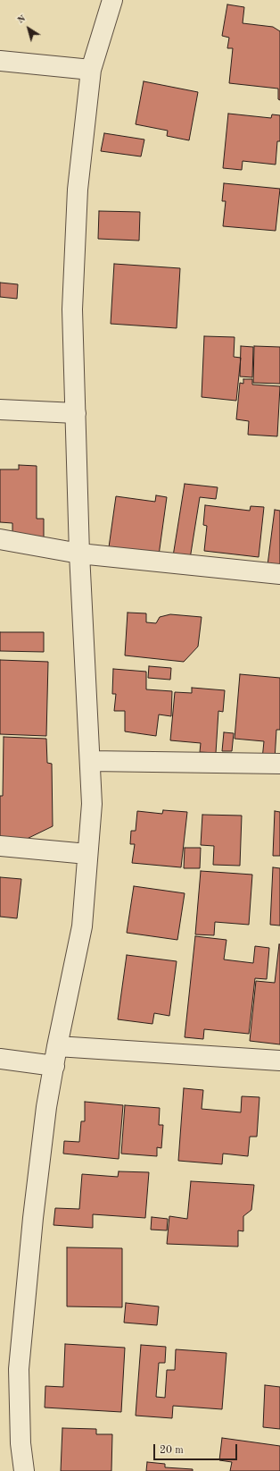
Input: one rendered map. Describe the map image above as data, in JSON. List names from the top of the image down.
{
  "scale_bar": "20 m",
  "north": "top left"
}
